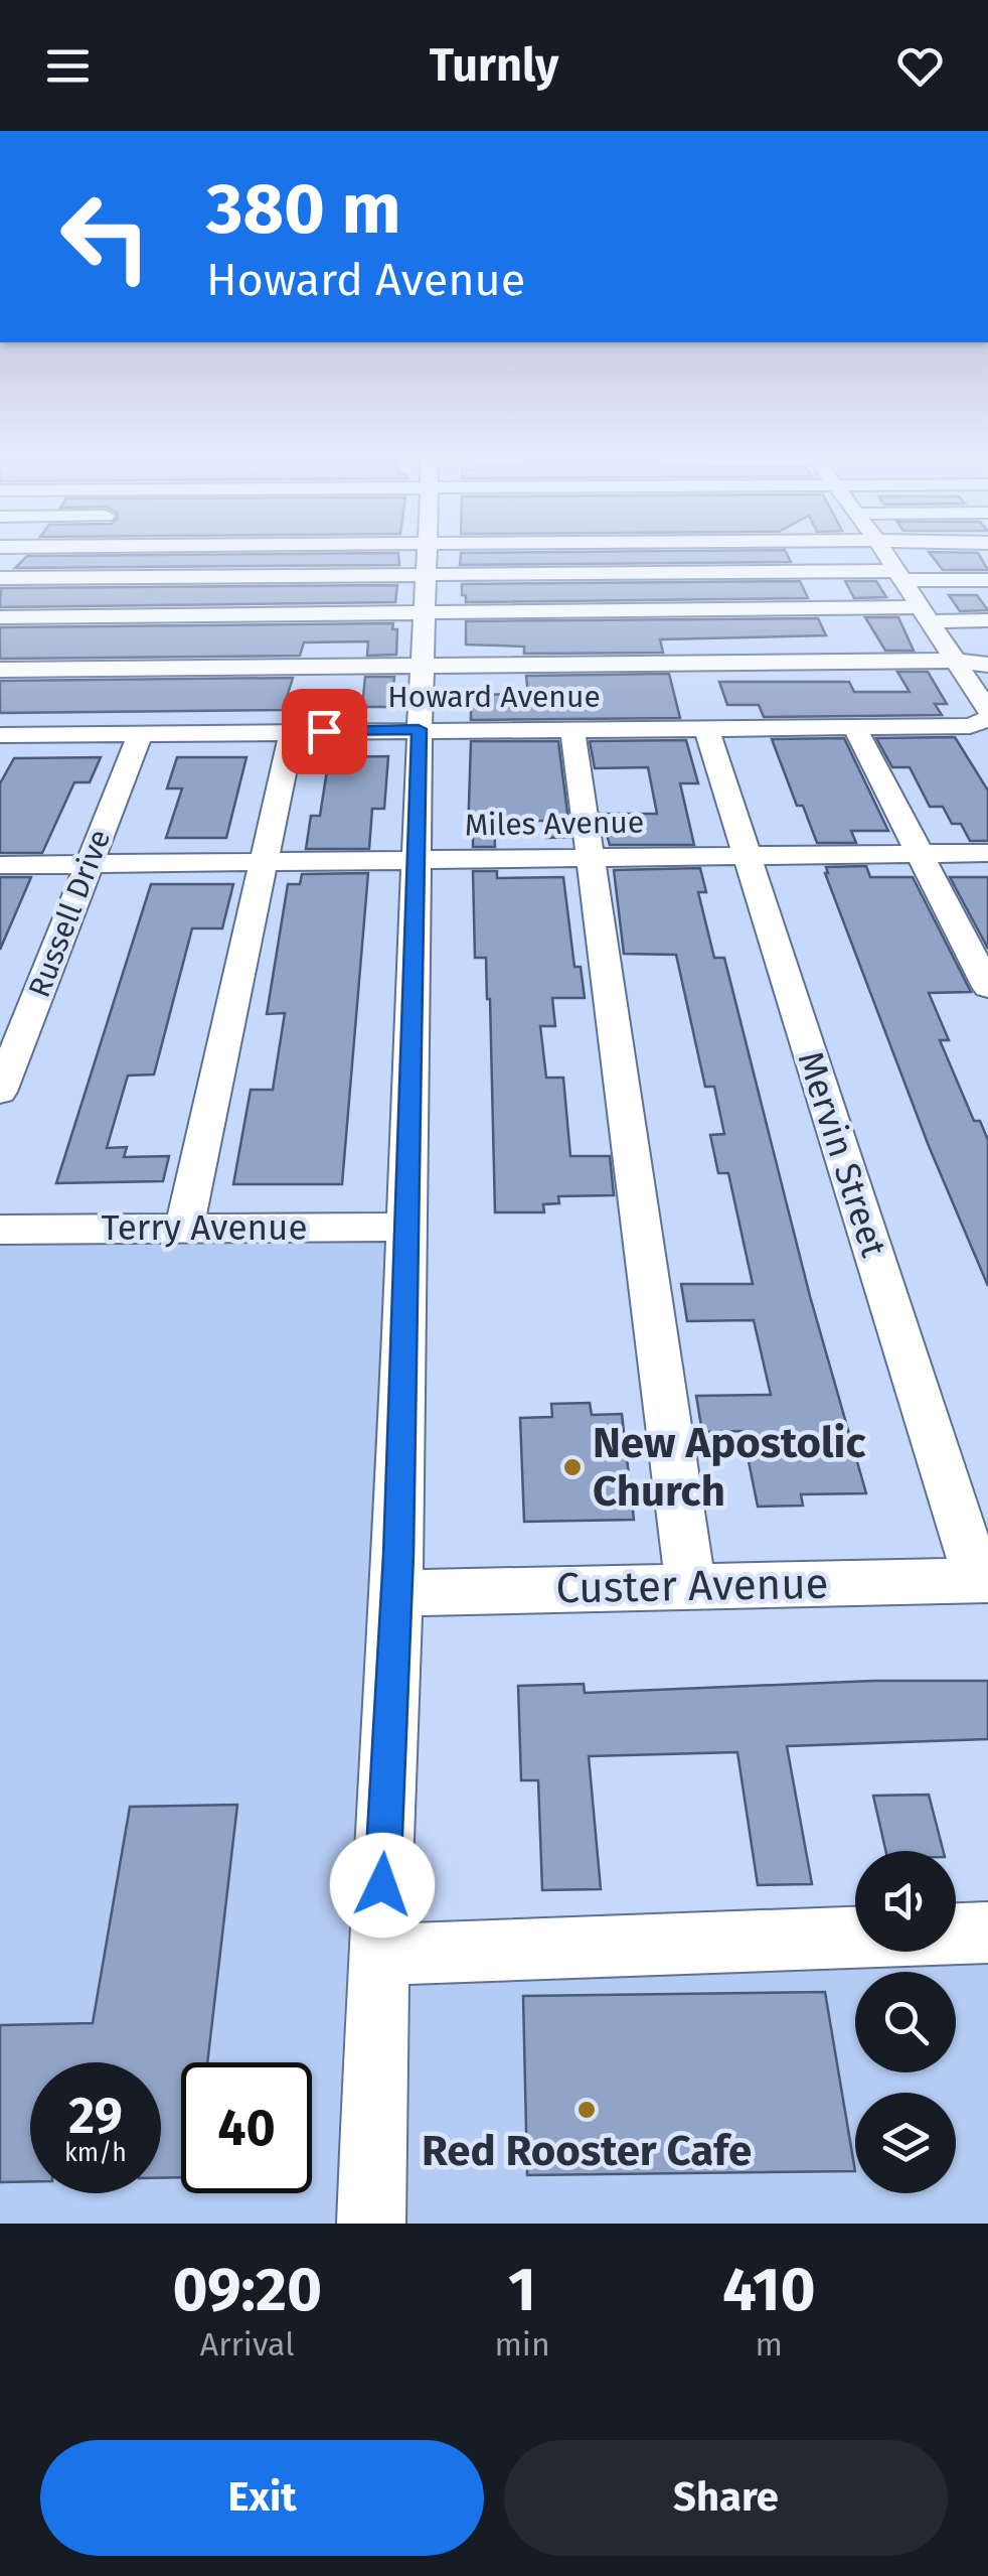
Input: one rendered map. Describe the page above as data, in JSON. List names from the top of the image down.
{
  "streets": {
    "street": [
      "Howard Avenue",
      "Miles Avenue",
      "Russell Drive",
      "Mervin Street",
      "Terry Avenue",
      "Custer Avenue"
    ]
  },
  "crossings": [
    ["Howard Avenue", "Russell Drive"],
    ["Howard Avenue", "Mervin Street"],
    ["Miles Avenue", "Russell Drive"],
    ["Miles Avenue", "Mervin Street"],
    ["Mervin Street", "Custer Avenue"]
  ],
  "places": ["New Apostolic Church", "Red Rooster Cafe"],
  "page": {
    "header": "Turnly",
    "turn": ["380 m", "Howard Avenue"],
    "speed": "29 km/h",
    "limit": "40",
    "eta": [
      "09:20",
      "Arrival",
      "1",
      "min",
      "410",
      "m"
    ],
    "buttons": ["Exit", "Share"]
  }
}
